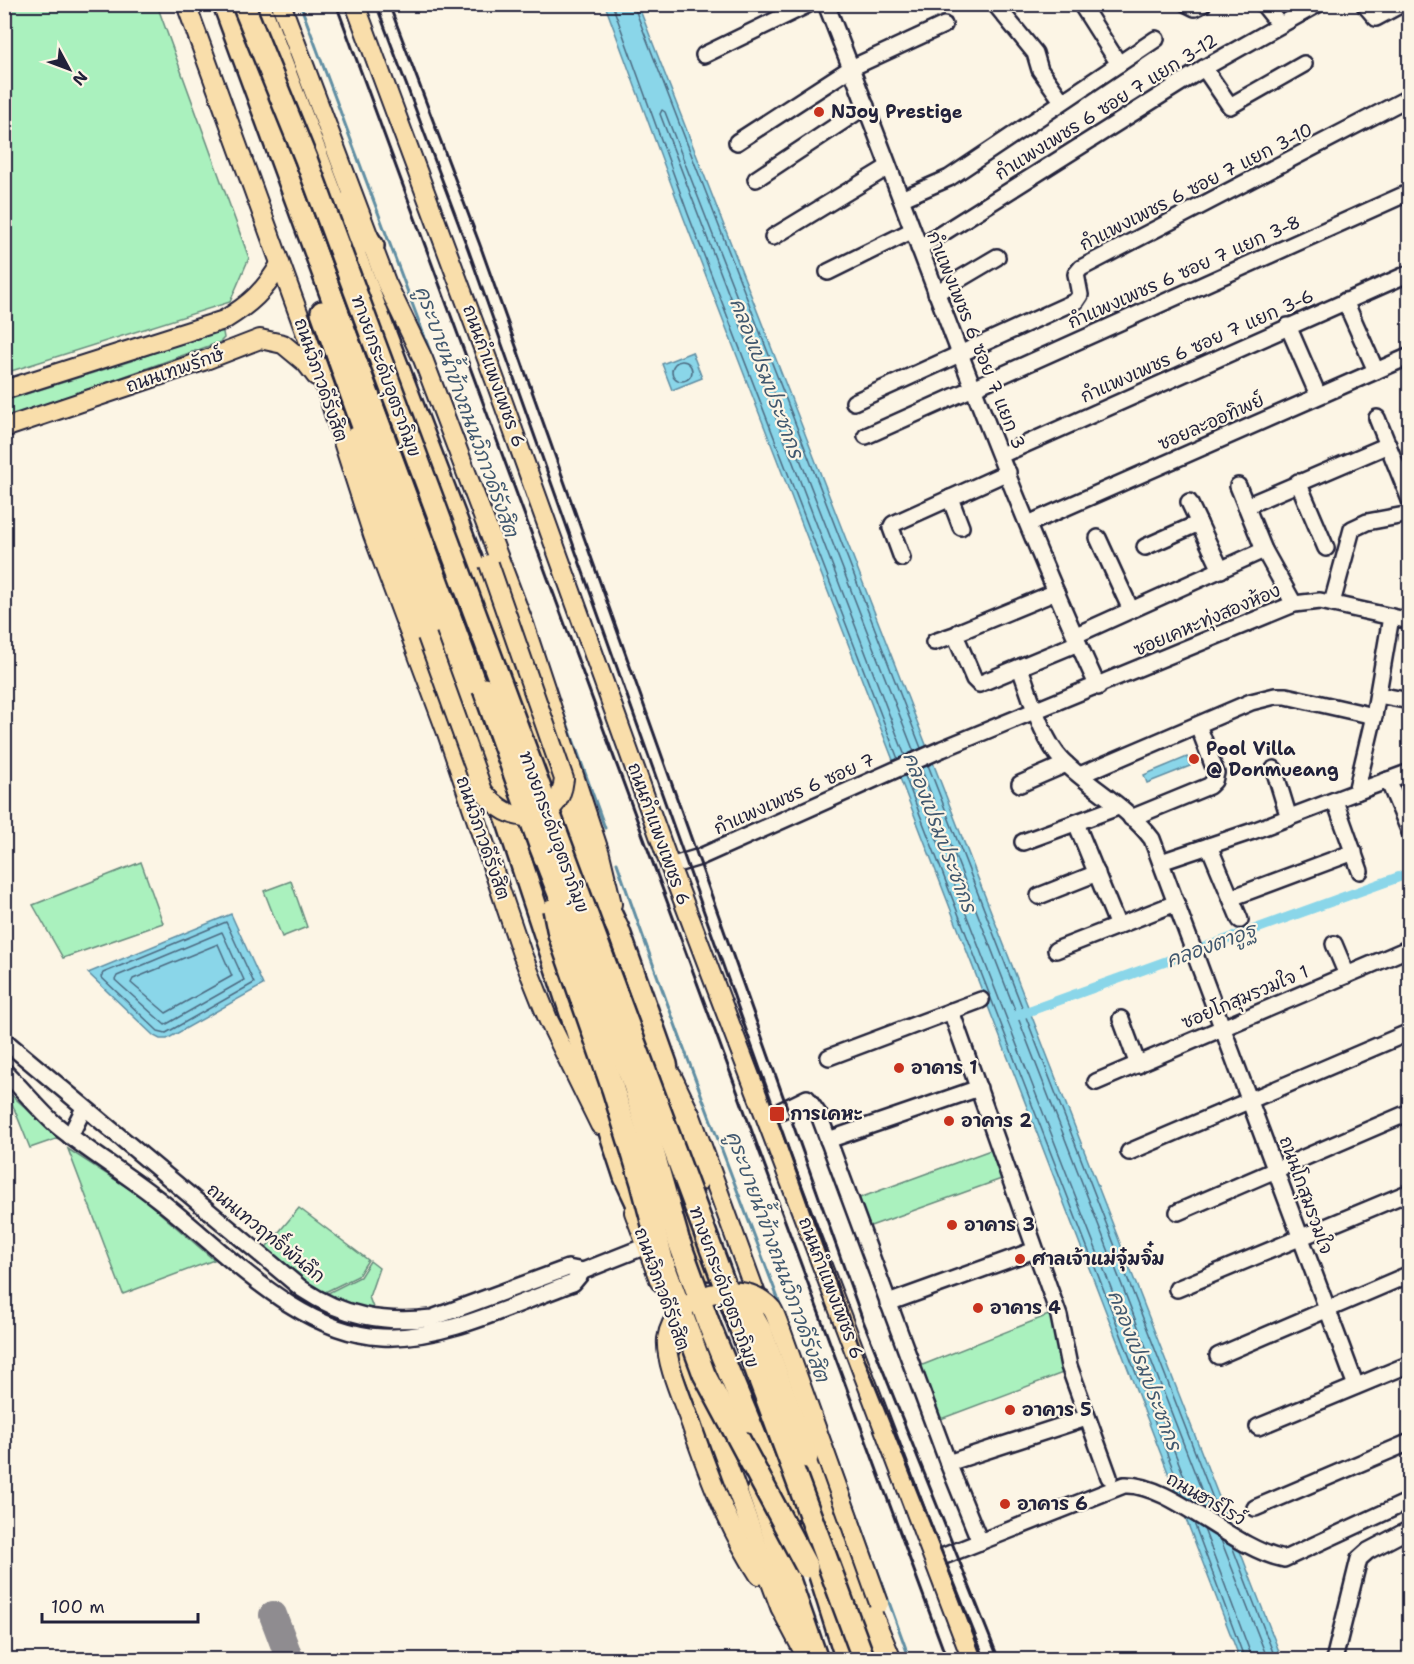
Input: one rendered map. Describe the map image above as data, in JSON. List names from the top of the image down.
{
  "streets": {
    "highway": ["ทางยกระดับอุตราภิมุข"],
    "main road": ["ถนนเทพรักษ์", "ถนนกำแพงเพชร 6", "ถนนวิภาวดีรังสิต"],
    "street": [
      "กำแพงเพชร 6 ซอย 7 แยก 3-12",
      "กำแพงเพชร 6 ซอย 7 แยก 3-10",
      "กำแพงเพชร 6 ซอย 7 แยก 3-8",
      "กำแพงเพชร 6 ซอย 7 แยก 3",
      "กำแพงเพชร 6 ซอย 7 แยก 3-6",
      "ซอยละออทิพย์",
      "ซอยเคหะทุ่งสองห้อง",
      "กำแพงเพชร 6 ซอย 7",
      "ซอยโกสุมรวมใจ 1",
      "ถนนโกสุมรวมใจ",
      "ถนนเทวฤทธิ์พันลึก",
      "ถนนฮาร์โรว์"
    ]
  },
  "crossings": [
    ["กำแพงเพชร 6 ซอย 7 แยก 3-12", "กำแพงเพชร 6 ซอย 7 แยก 3"],
    ["กำแพงเพชร 6 ซอย 7 แยก 3-10", "กำแพงเพชร 6 ซอย 7 แยก 3"],
    ["กำแพงเพชร 6 ซอย 7 แยก 3-8", "กำแพงเพชร 6 ซอย 7 แยก 3"],
    ["กำแพงเพชร 6 ซอย 7 แยก 3", "กำแพงเพชร 6 ซอย 7 แยก 3-6"],
    ["กำแพงเพชร 6 ซอย 7 แยก 3", "ซอยละออทิพย์"],
    ["กำแพงเพชร 6 ซอย 7 แยก 3", "ซอยเคหะทุ่งสองห้อง"],
    ["กำแพงเพชร 6 ซอย 7 แยก 3", "กำแพงเพชร 6 ซอย 7"],
    ["ถนนเทพรักษ์", "ถนนวิภาวดีรังสิต"],
    ["ถนนกำแพงเพชร 6", "กำแพงเพชร 6 ซอย 7"],
    ["ถนนกำแพงเพชร 6", "ถนนฮาร์โรว์"],
    ["ถนนวิภาวดีรังสิต", "ถนนเทวฤทธิ์พันลึก"],
    ["ซอยเคหะทุ่งสองห้อง", "กำแพงเพชร 6 ซอย 7"],
    ["กำแพงเพชร 6 ซอย 7", "ถนนโกสุมรวมใจ"],
    ["ซอยโกสุมรวมใจ 1", "ถนนโกสุมรวมใจ"]
  ],
  "water": ["คลองเปรมประชากร", "คูระบายน้ำข้างถนนวิภาวดีรังสิต", "คลองตาอูฐ"],
  "places": {
    "other": [
      "NJoy Prestige",
      "Pool Villa @ Donmueang",
      "อาคาร 1",
      "อาคาร 2",
      "อาคาร 3",
      "ศาลเจ้าแม่จุ๋มจิ๋ม",
      "อาคาร 4",
      "อาคาร 5",
      "อาคาร 6"
    ],
    "transit": ["การเคหะ"]
  },
  "scale_bar": "100 m",
  "north": "bottom right"
}
